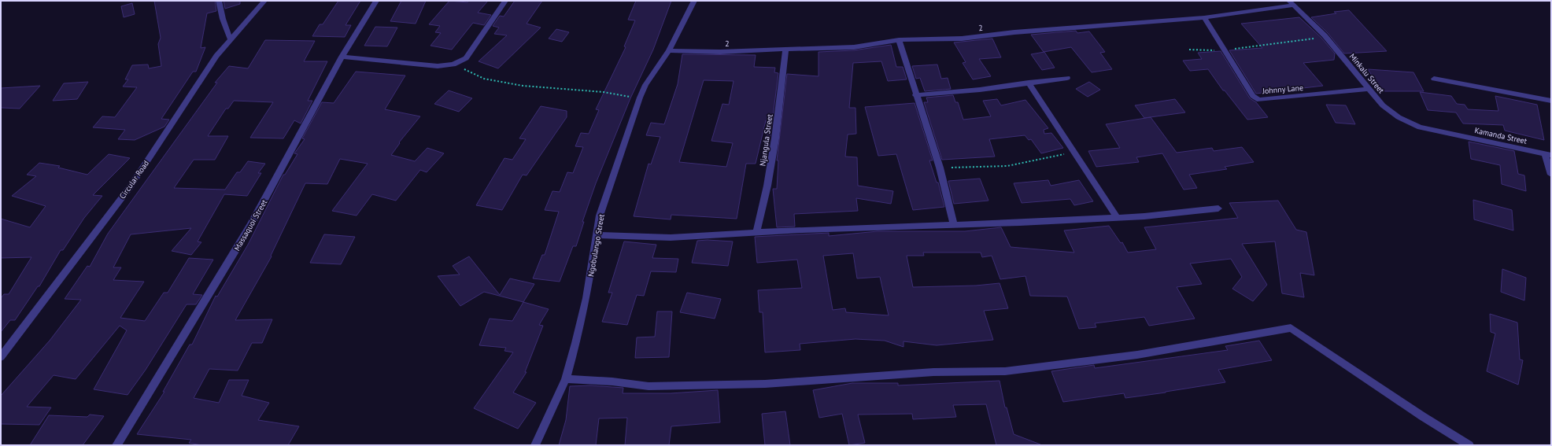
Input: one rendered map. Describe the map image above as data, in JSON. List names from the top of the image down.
{
  "streets": {
    "street": [
      "2",
      "Minkalu Street",
      "Johnny Lane",
      "Kamanda Street",
      "Njangula Street",
      "Circular Road",
      "Massaquoi Street",
      "Ngobulango Street"
    ]
  },
  "crossings": [
    ["2", "Minkalu Street"],
    ["2", "Johnny Lane"],
    ["2", "Njangula Street"],
    ["2", "Ngobulango Street"],
    ["Minkalu Street", "Johnny Lane"],
    ["Minkalu Street", "Kamanda Street"]
  ]
}
